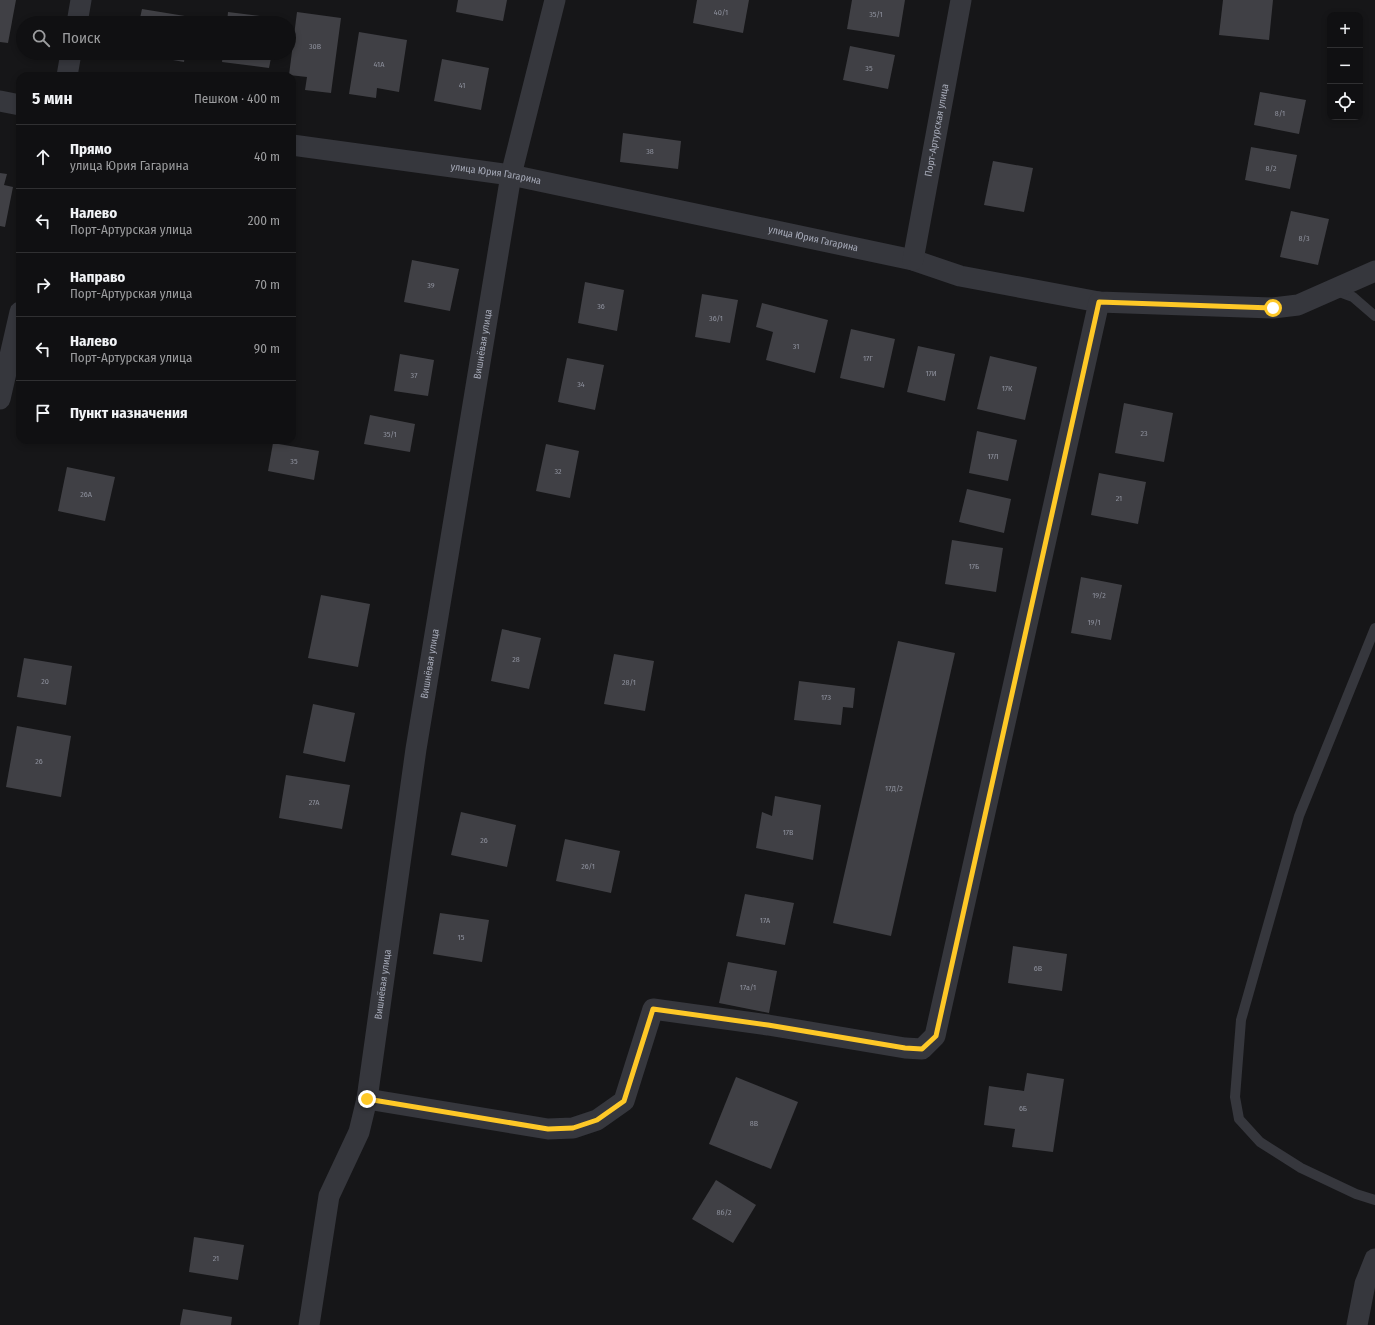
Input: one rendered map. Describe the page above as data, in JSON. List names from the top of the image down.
{
  "streets": {
    "street": ["Порт-Артурская улица", "улица Юрия Гагарина", "Вишнёвая улица"]
  },
  "crossings": [
    ["Порт-Артурская улица", "улица Юрия Гагарина"],
    ["улица Юрия Гагарина", "Вишнёвая улица"]
  ],
  "house_numbers": [
    "40/1",
    "35/1",
    "30В",
    "41А",
    "35",
    "41",
    "8/1",
    "38",
    "8/2",
    "8/3",
    "39",
    "36",
    "36/1",
    "31",
    "17Г",
    "17И",
    "37",
    "34",
    "17К",
    "23",
    "35/1",
    "17Л",
    "35",
    "32",
    "26А",
    "21",
    "17Б",
    "19/2",
    "19/1",
    "28",
    "20",
    "28/1",
    "17З",
    "26",
    "17Д/2",
    "27А",
    "17В",
    "26",
    "26/1",
    "17А",
    "15",
    "6В",
    "17а/1",
    "6Б",
    "8В",
    "8б/2",
    "21"
  ],
  "page": {
    "map_buttons": ["+", "−"],
    "search": "Поиск",
    "heading": ["5 мин", "Пешком · 400 m"],
    "list": [
      ["Прямо", "улица Юрия Гагарина", "40 m"],
      ["Налево", "Порт-Артурская улица", "200 m"],
      ["Направо", "Порт-Артурская улица", "70 m"],
      ["Налево", "Порт-Артурская улица", "90 m"],
      "Пункт назначения"
    ]
  }
}
